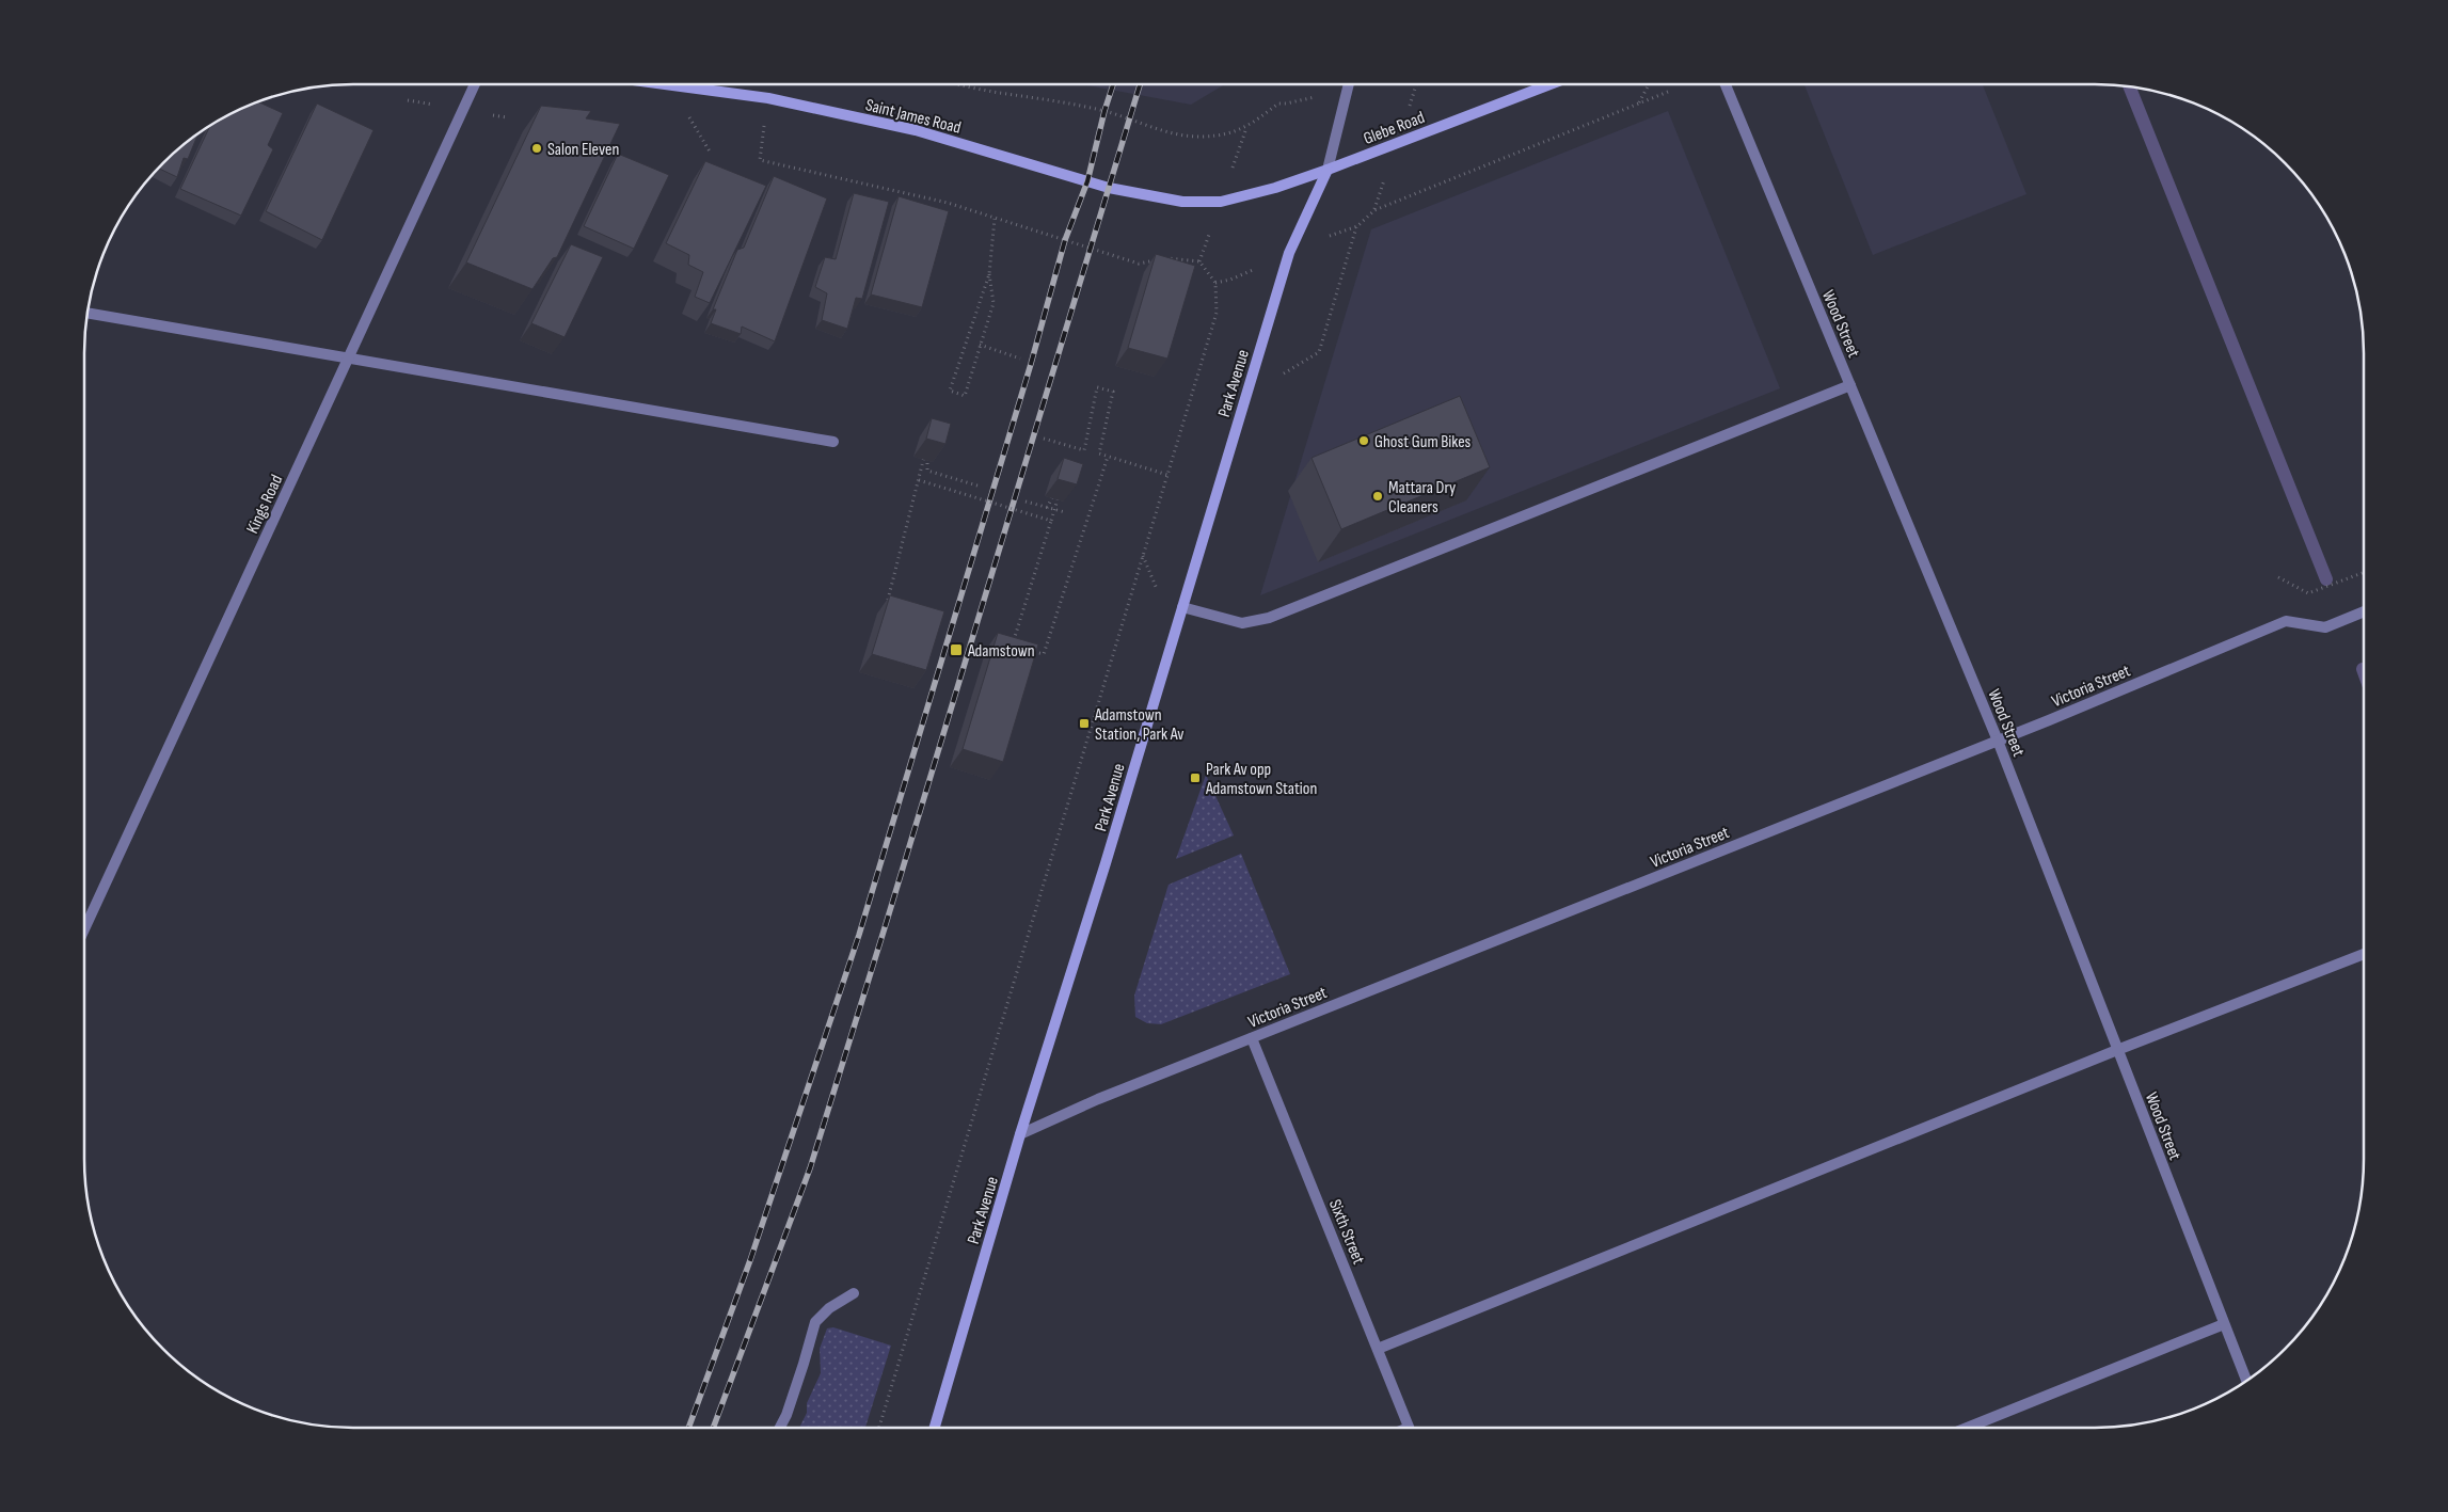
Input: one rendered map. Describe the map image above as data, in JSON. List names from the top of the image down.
{
  "streets": {
    "main road": ["Saint James Road", "Glebe Road", "Park Avenue"],
    "street": [
      "Wood Street",
      "Kings Road",
      "Victoria Street",
      "Sixth Street"
    ]
  },
  "crossings": [
    ["Saint James Road", "Glebe Road"],
    ["Glebe Road", "Park Avenue"],
    ["Wood Street", "Victoria Street"],
    ["Park Avenue", "Victoria Street"],
    ["Victoria Street", "Sixth Street"]
  ],
  "places": {
    "other": ["Salon Eleven", "Ghost Gum Bikes", "Mattara Dry Cleaners"],
    "transit": ["Adamstown", "Adamstown Station, Park Av", "Park Av opp Adamstown Station"]
  }
}
